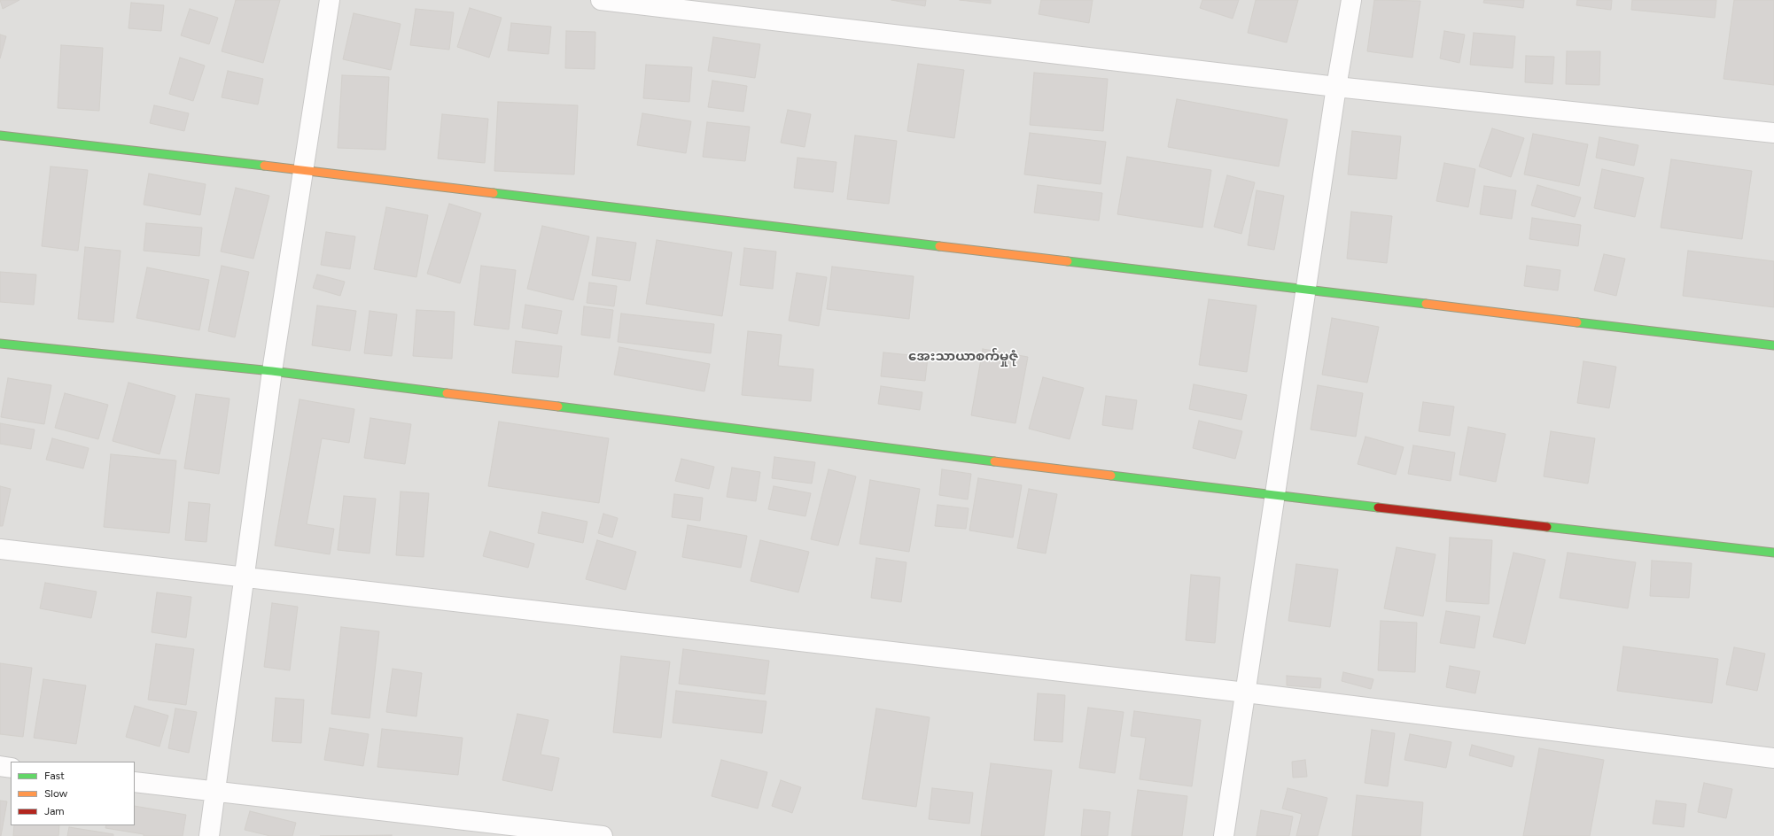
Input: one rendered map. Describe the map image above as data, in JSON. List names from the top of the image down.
{
  "districts": ["အေးသာယာစက်မှုဇုံ"],
  "legend": ["Fast", "Slow", "Jam"]
}
